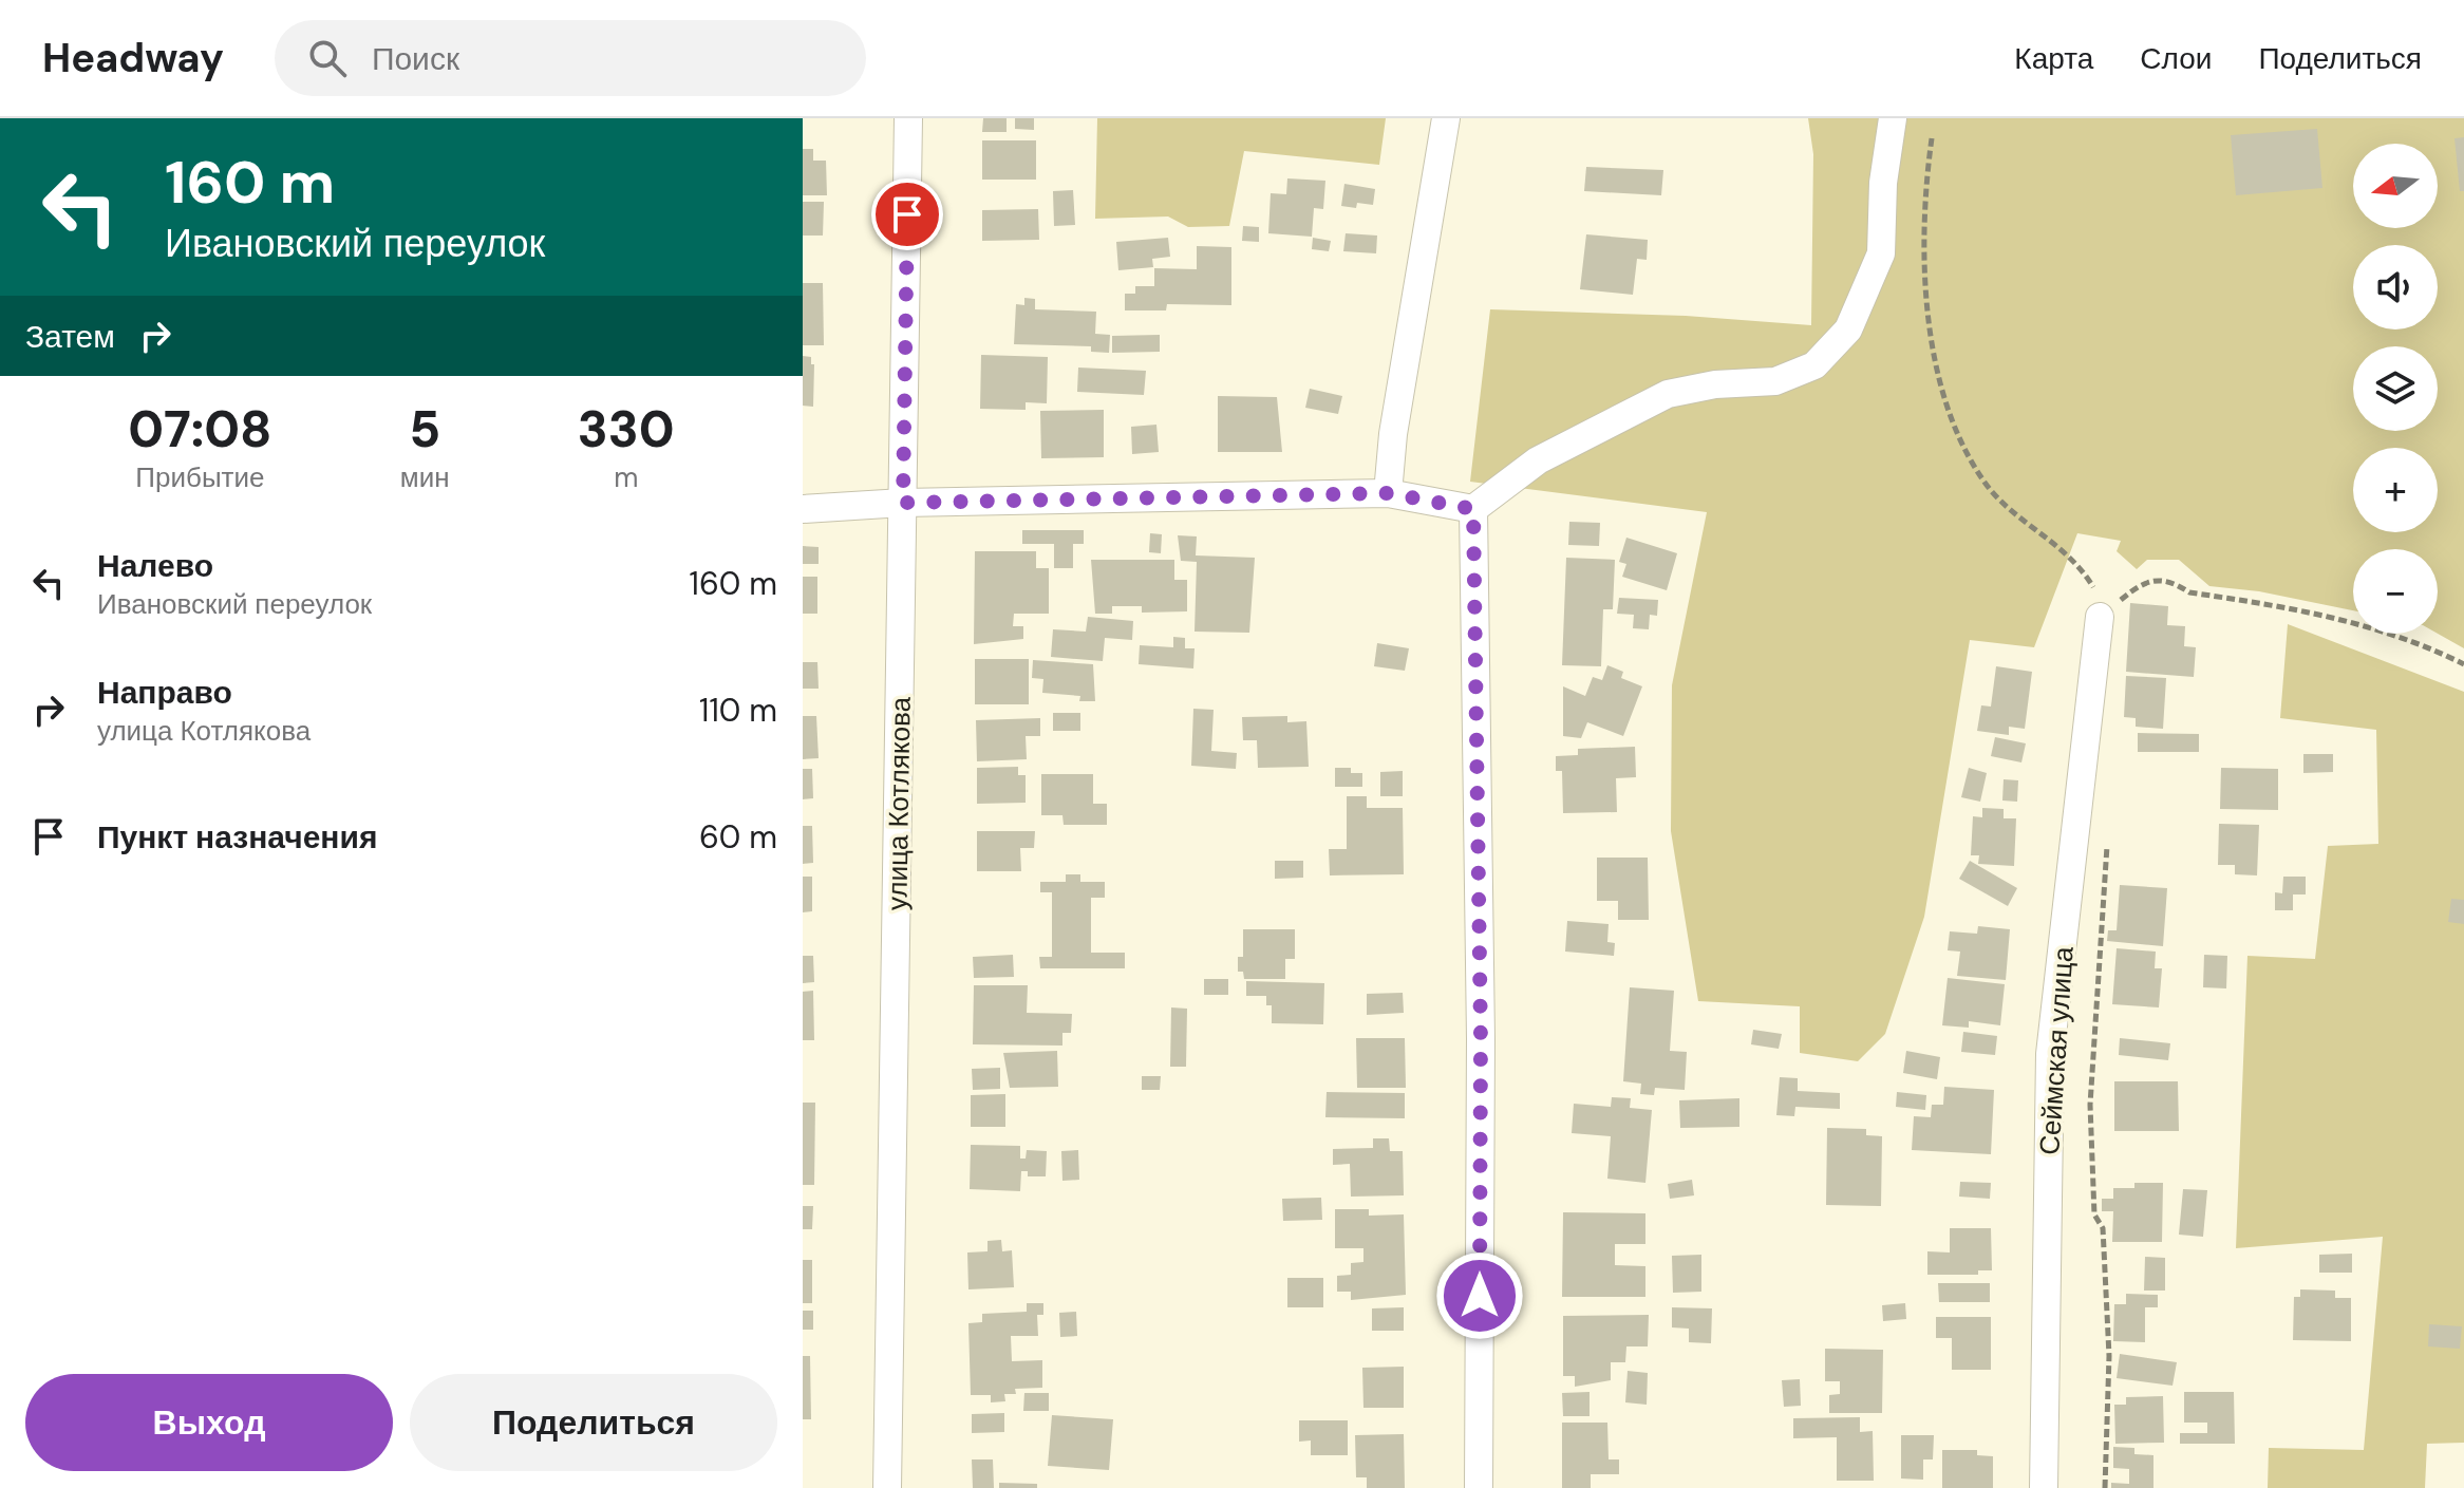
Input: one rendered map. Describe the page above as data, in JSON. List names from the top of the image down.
{
  "streets": {
    "street": ["улица Котлякова", "Сеймская улица"]
  },
  "north": "left",
  "page": {
    "header": "Headway",
    "search": "Поиск",
    "nav": ["Карта", "Слои", "Поделиться"],
    "turn": ["160 m", "Ивановский переулок"],
    "map_buttons": ["+", "−"],
    "then": "Затем",
    "eta": [
      "07:08",
      "Прибытие",
      "5",
      "мин",
      "330",
      "m"
    ],
    "list": [
      {
        "name": "Налево",
        "note": "Ивановский переулок",
        "value": "160 m"
      },
      {
        "name": "Направо",
        "note": "улица Котлякова",
        "value": "110 m"
      },
      {
        "name": "Пункт назначения",
        "value": "60 m"
      }
    ],
    "buttons": ["Выход", "Поделиться"]
  }
}
